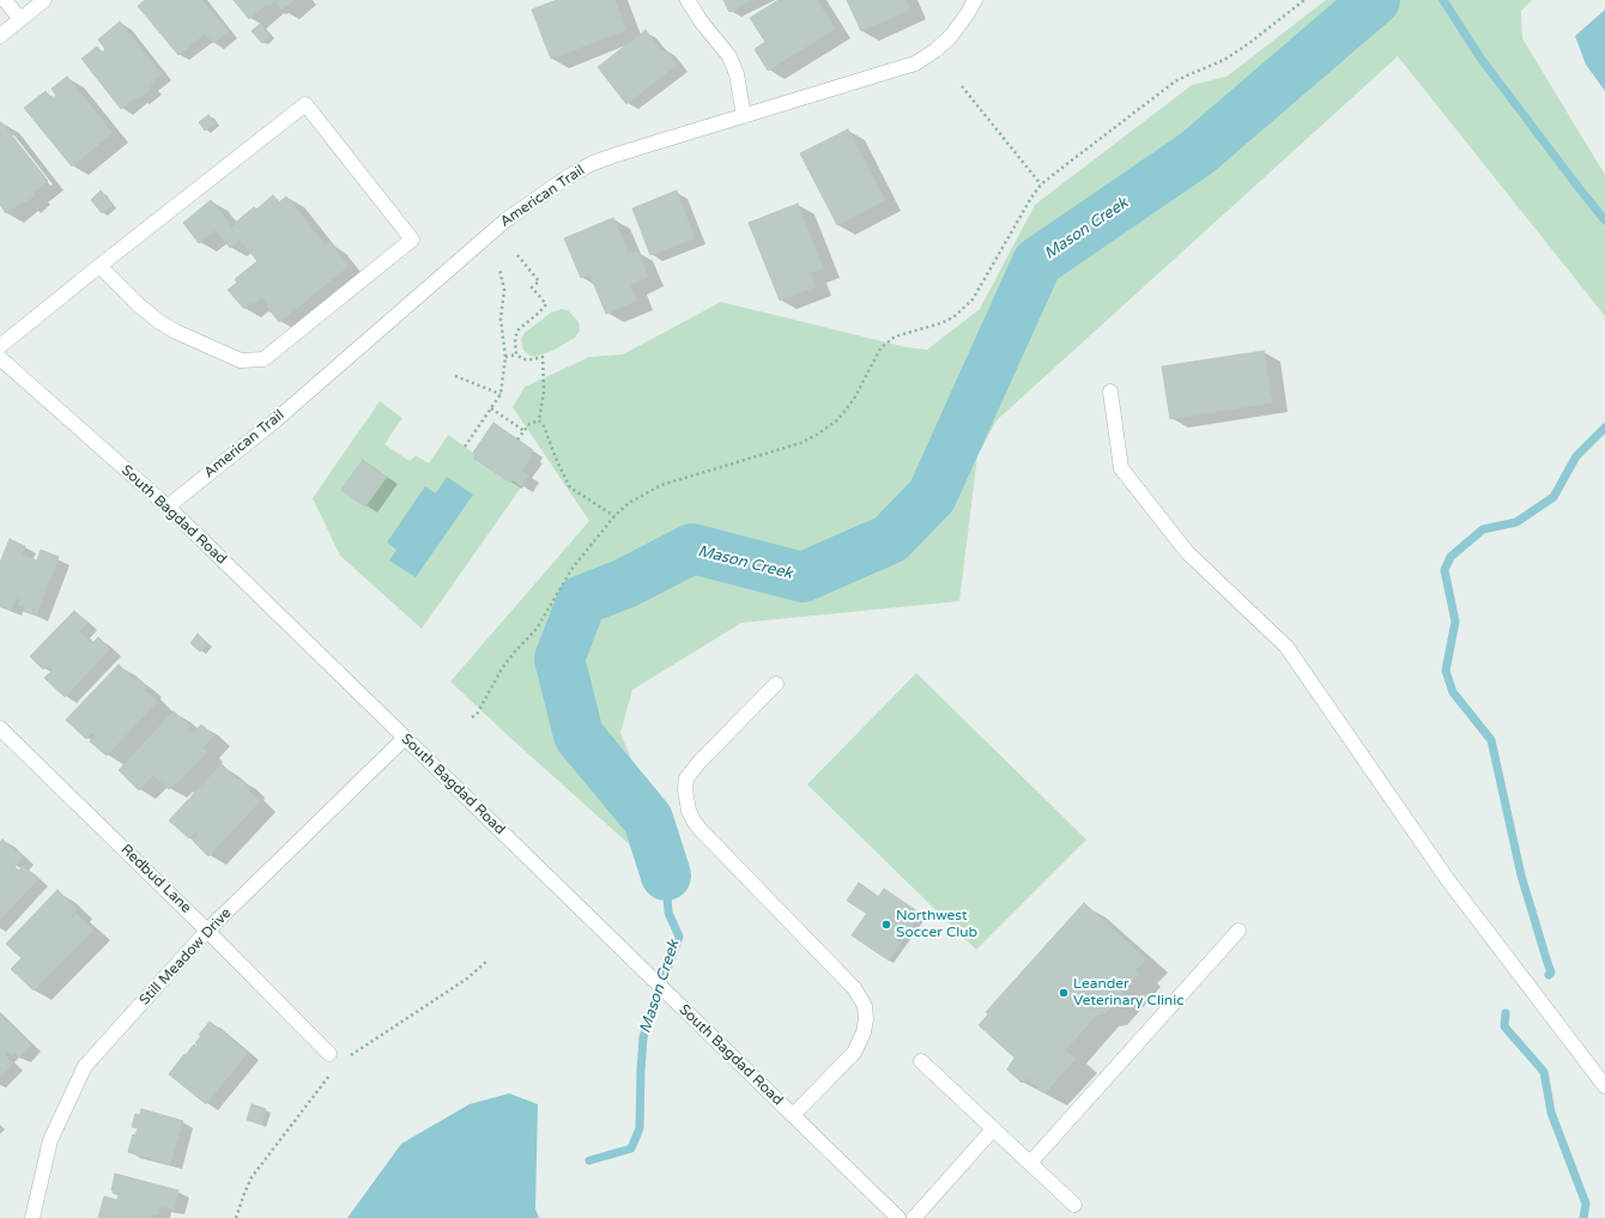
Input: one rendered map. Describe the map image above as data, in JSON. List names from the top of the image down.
{
  "streets": {
    "street": [
      "American Trail",
      "South Bagdad Road",
      "Redbud Lane",
      "Still Meadow Drive"
    ]
  },
  "crossings": [
    ["American Trail", "South Bagdad Road"],
    ["South Bagdad Road", "Still Meadow Drive"],
    ["Redbud Lane", "Still Meadow Drive"]
  ],
  "water": ["Mason Creek"],
  "places": ["Northwest Soccer Club", "Leander Veterinary Clinic"]
}
